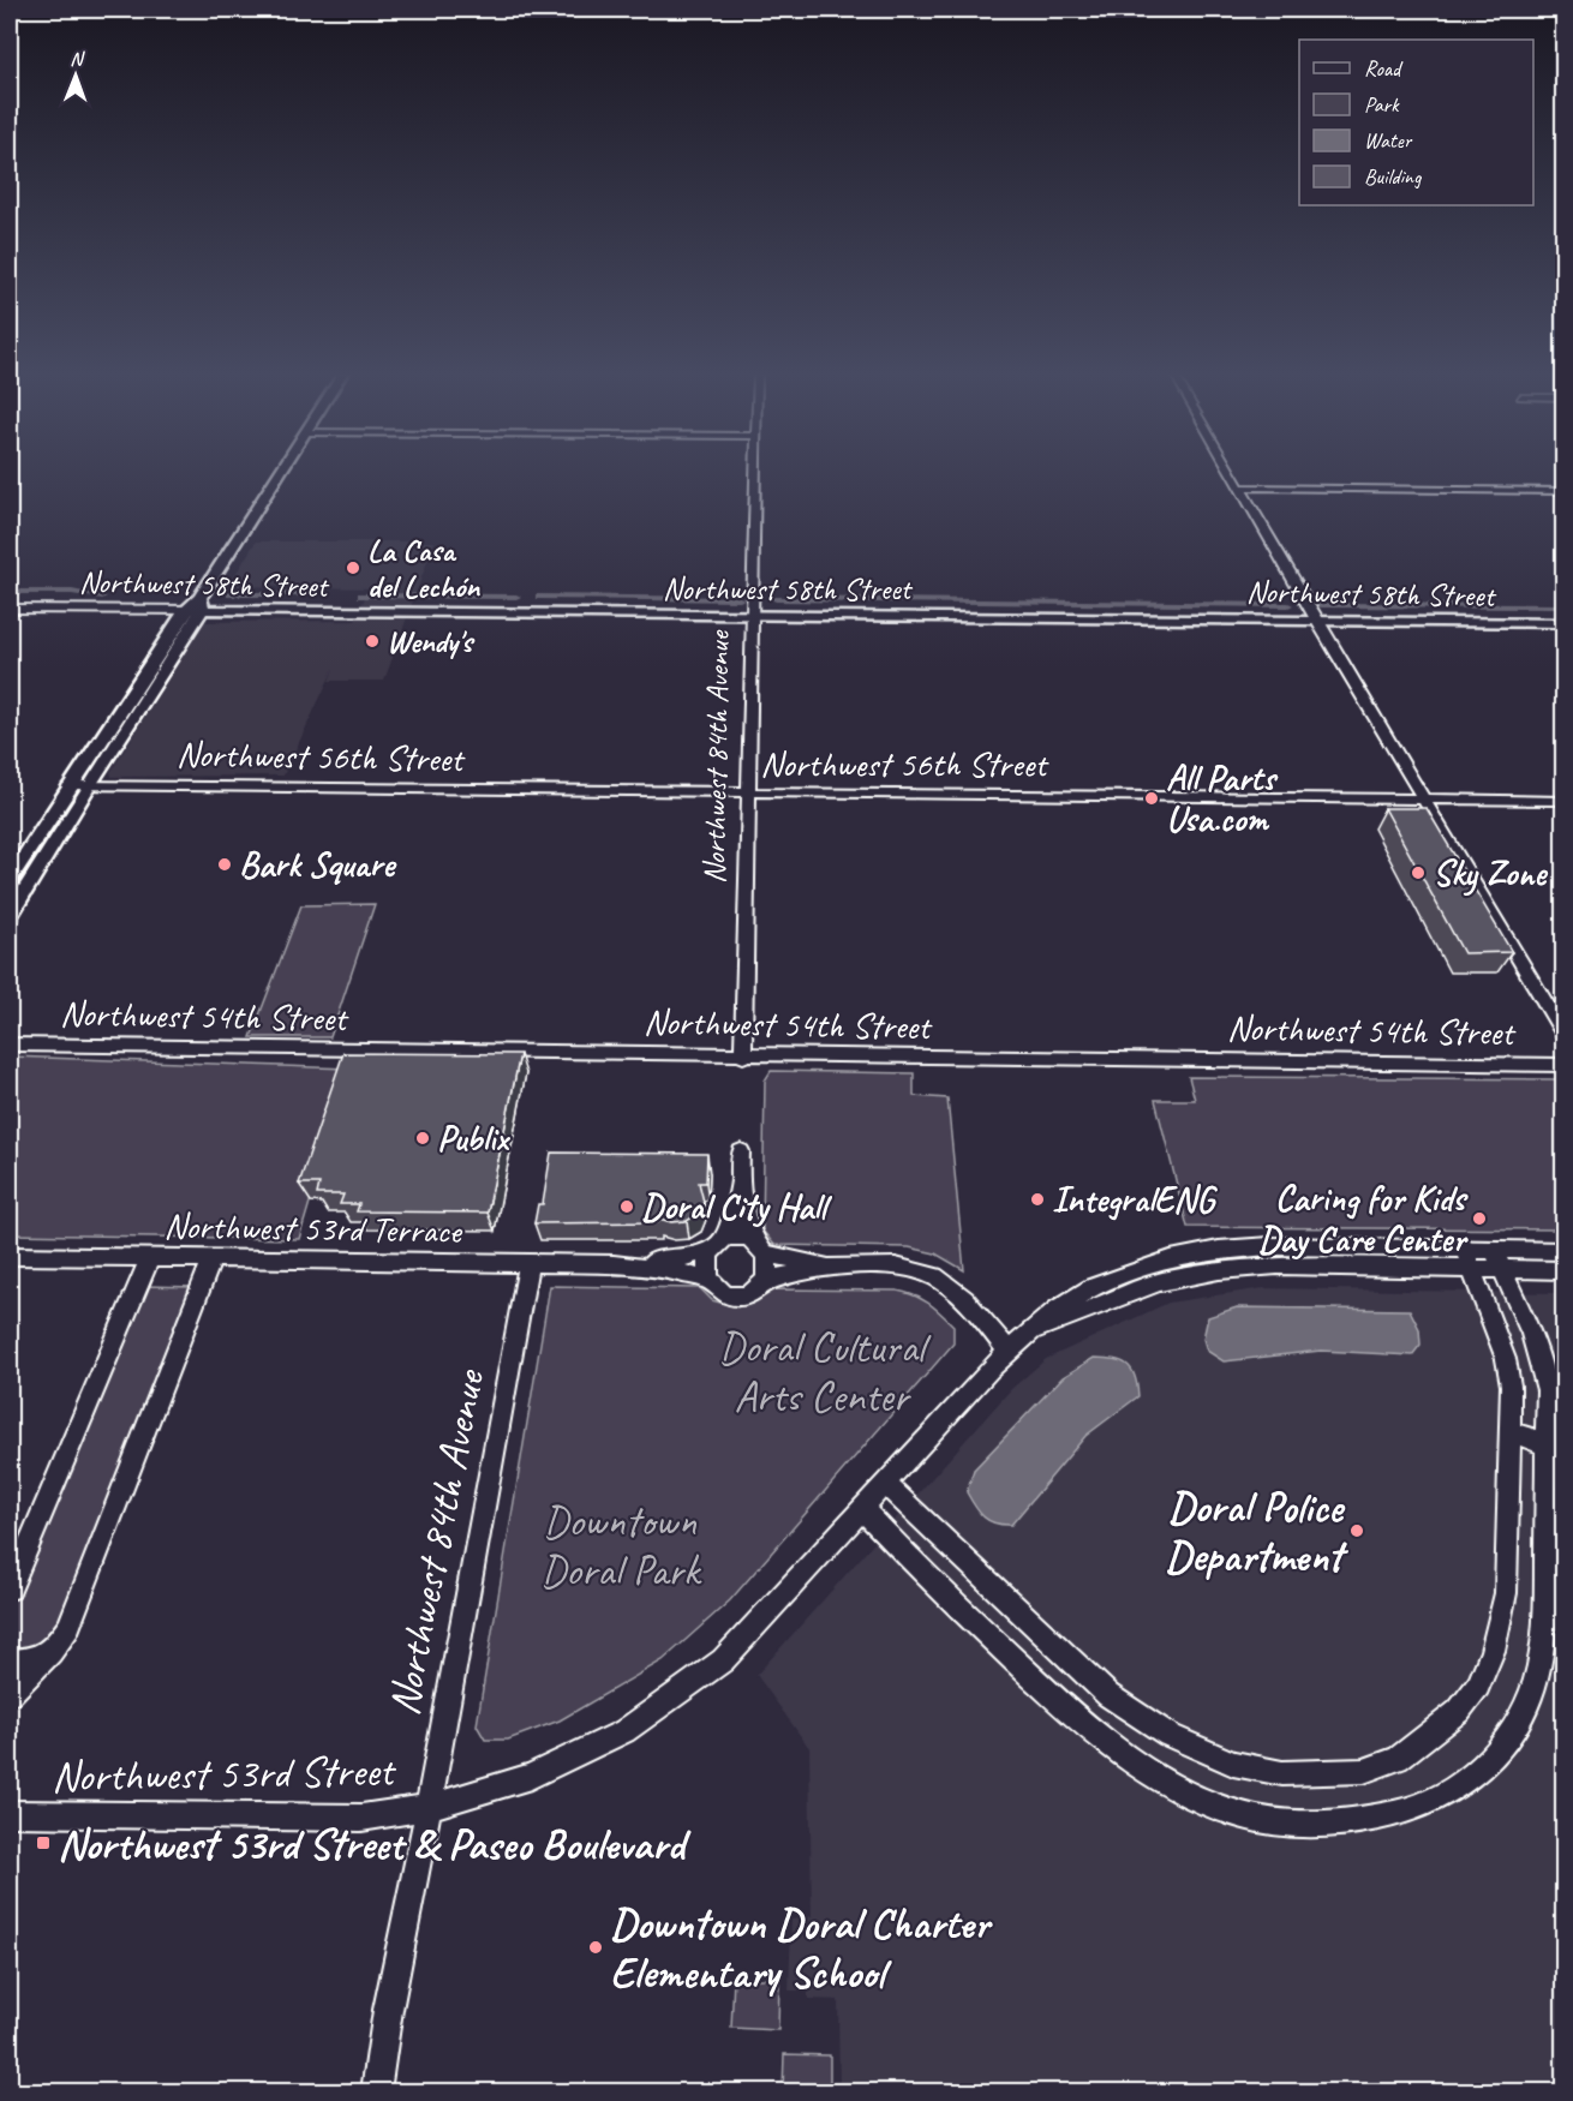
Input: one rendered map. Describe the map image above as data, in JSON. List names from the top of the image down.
{
  "streets": {
    "main road": ["Northwest 58th Street"],
    "street": [
      "Northwest 56th Street",
      "Northwest 84th Avenue",
      "Northwest 54th Street",
      "Northwest 53rd Terrace",
      "Northwest 53rd Street"
    ]
  },
  "crossings": [
    ["Northwest 58th Street", "Northwest 84th Avenue"],
    ["Northwest 56th Street", "Northwest 84th Avenue"],
    ["Northwest 84th Avenue", "Northwest 54th Street"],
    ["Northwest 84th Avenue", "Northwest 53rd Terrace"],
    ["Northwest 84th Avenue", "Northwest 53rd Street"]
  ],
  "parks": ["Doral Cultural Arts Center", "Downtown Doral Park"],
  "places": {
    "other": [
      "La Casa del Lechón",
      "Wendy's",
      "All Parts Usa.com",
      "Bark Square",
      "Sky Zone",
      "Publix",
      "IntegralENG",
      "Doral City Hall",
      "Caring for Kids Day Care Center",
      "Doral Police Department",
      "Downtown Doral Charter Elementary School"
    ],
    "transit": ["Northwest 53rd Street & Paseo Boulevard"]
  },
  "legend": [
    "Road",
    "Park",
    "Water",
    "Building"
  ],
  "north": "top"
}
